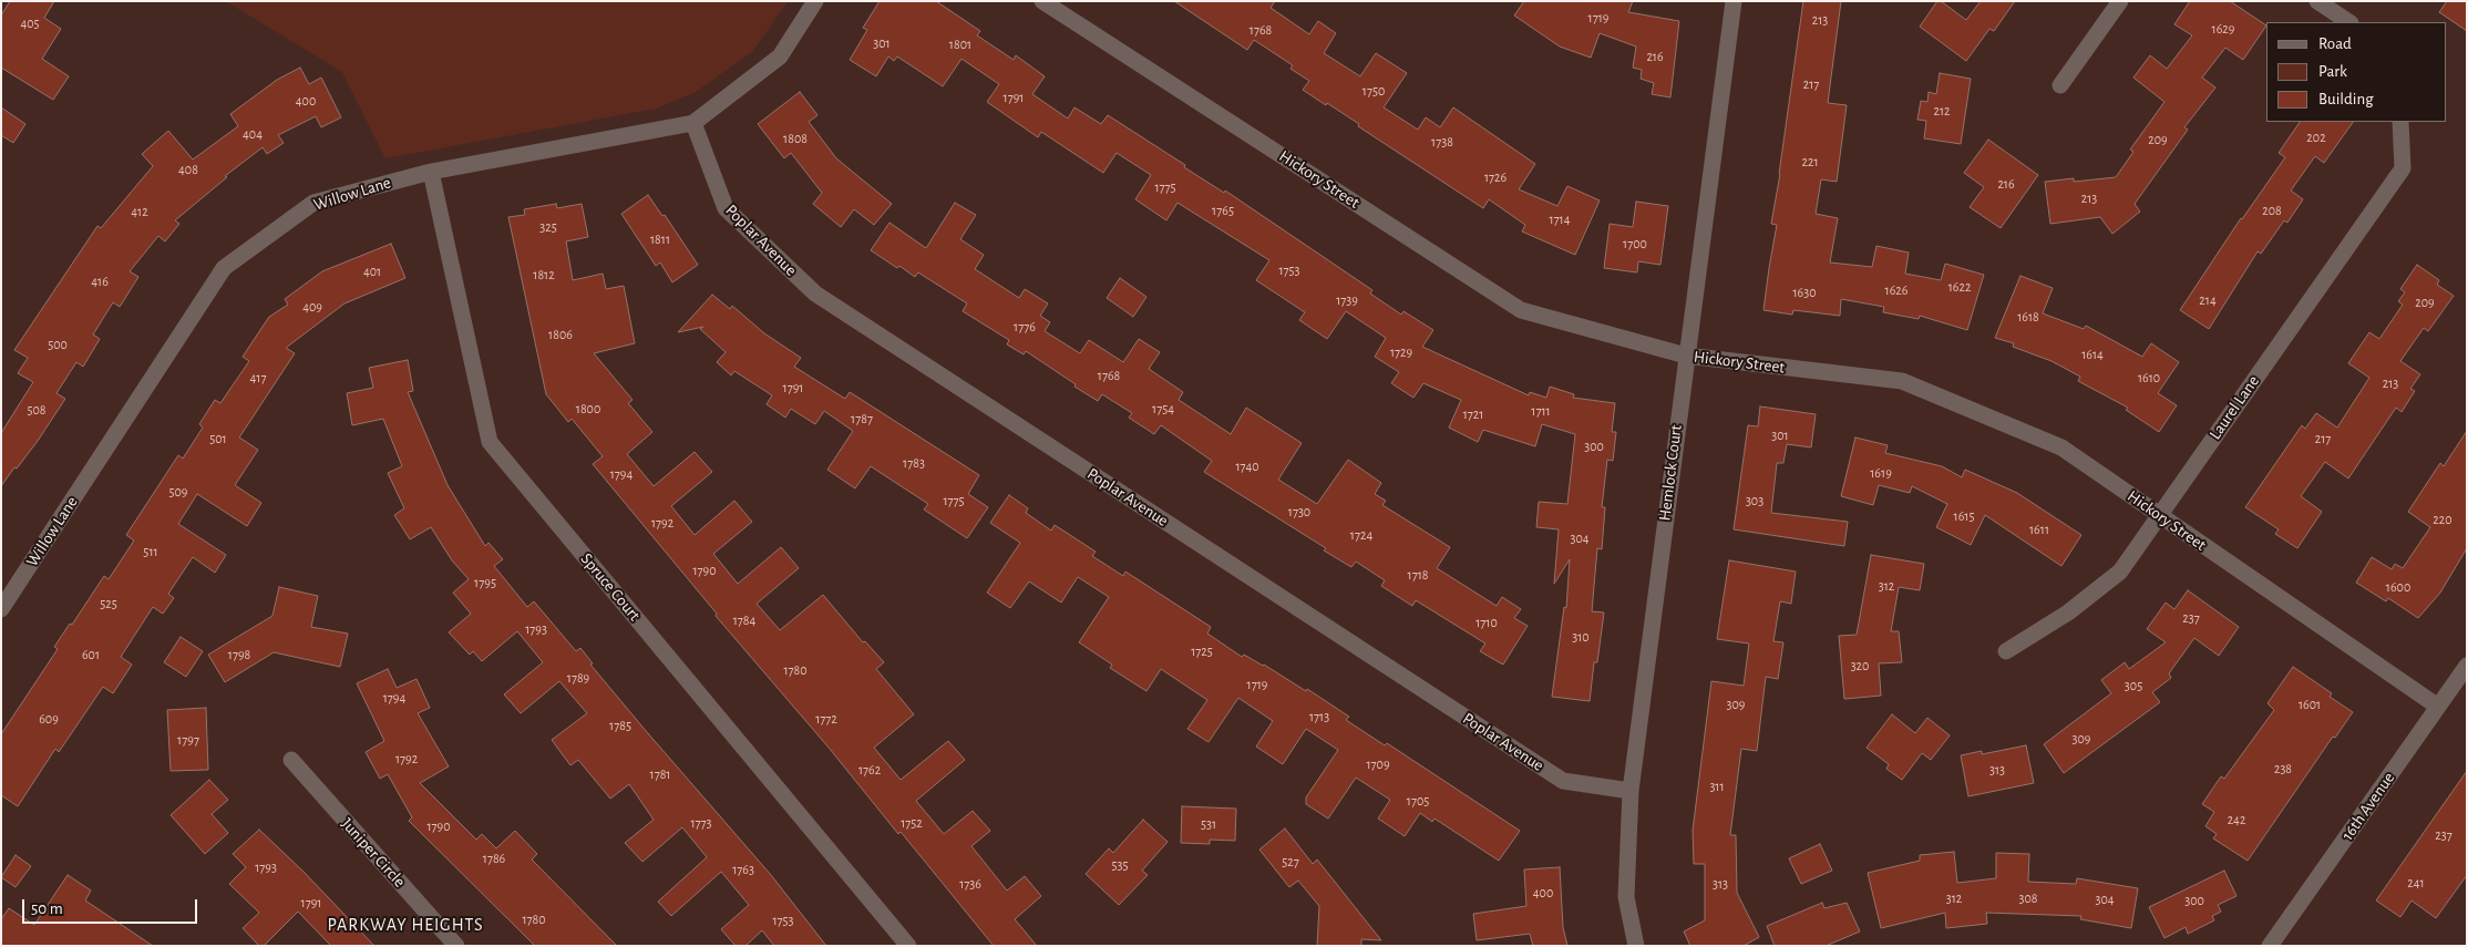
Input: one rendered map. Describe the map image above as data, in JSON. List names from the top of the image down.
{
  "streets": {
    "street": [
      "Hickory Street",
      "Willow Lane",
      "Poplar Avenue",
      "Laurel Lane",
      "Hemlock Court",
      "Spruce Court",
      "16th Avenue",
      "Juniper Circle"
    ]
  },
  "crossings": [
    ["Hickory Street", "Laurel Lane"],
    ["Hickory Street", "Hemlock Court"],
    ["Hickory Street", "16th Avenue"],
    ["Willow Lane", "Poplar Avenue"],
    ["Willow Lane", "Spruce Court"],
    ["Poplar Avenue", "Hemlock Court"]
  ],
  "districts": ["PARKWAY HEIGHTS"],
  "house_numbers": [
    "1719",
    "213",
    "405",
    "1629",
    "1768",
    "301",
    "1801",
    "216",
    "217",
    "1750",
    "1791",
    "400",
    "212",
    "404",
    "202",
    "1808",
    "209",
    "1738",
    "221",
    "408",
    "1726",
    "216",
    "1775",
    "213",
    "1765",
    "208",
    "412",
    "1714",
    "325",
    "1811",
    "1700",
    "1753",
    "401",
    "1812",
    "416",
    "1622",
    "1626",
    "1630",
    "1739",
    "214",
    "209",
    "409",
    "1618",
    "1776",
    "1806",
    "500",
    "1729",
    "1614",
    "1768",
    "417",
    "1610",
    "213",
    "1791",
    "1800",
    "1754",
    "508",
    "1711",
    "1721",
    "1787",
    "301",
    "501",
    "217",
    "300",
    "1783",
    "1740",
    "1619",
    "1794",
    "509",
    "1775",
    "303",
    "1730",
    "1615",
    "220",
    "1792",
    "1611",
    "1724",
    "304",
    "511",
    "1790",
    "1718",
    "1795",
    "312",
    "1600",
    "525",
    "237",
    "1784",
    "1710",
    "1793",
    "310",
    "1725",
    "601",
    "1798",
    "320",
    "1780",
    "1789",
    "1719",
    "305",
    "1794",
    "309",
    "1601",
    "1713",
    "609",
    "1772",
    "1785",
    "309",
    "1797",
    "1792",
    "1709",
    "238",
    "1762",
    "313",
    "1781",
    "311",
    "1705",
    "242",
    "1773",
    "1752",
    "531",
    "1790",
    "237",
    "1786",
    "527",
    "535",
    "1793",
    "1763",
    "241",
    "1736",
    "313",
    "400",
    "312",
    "308",
    "304",
    "300",
    "1791",
    "1780",
    "1753"
  ],
  "legend": ["Road", "Park", "Building"],
  "scale_bar": "50 m"
}
